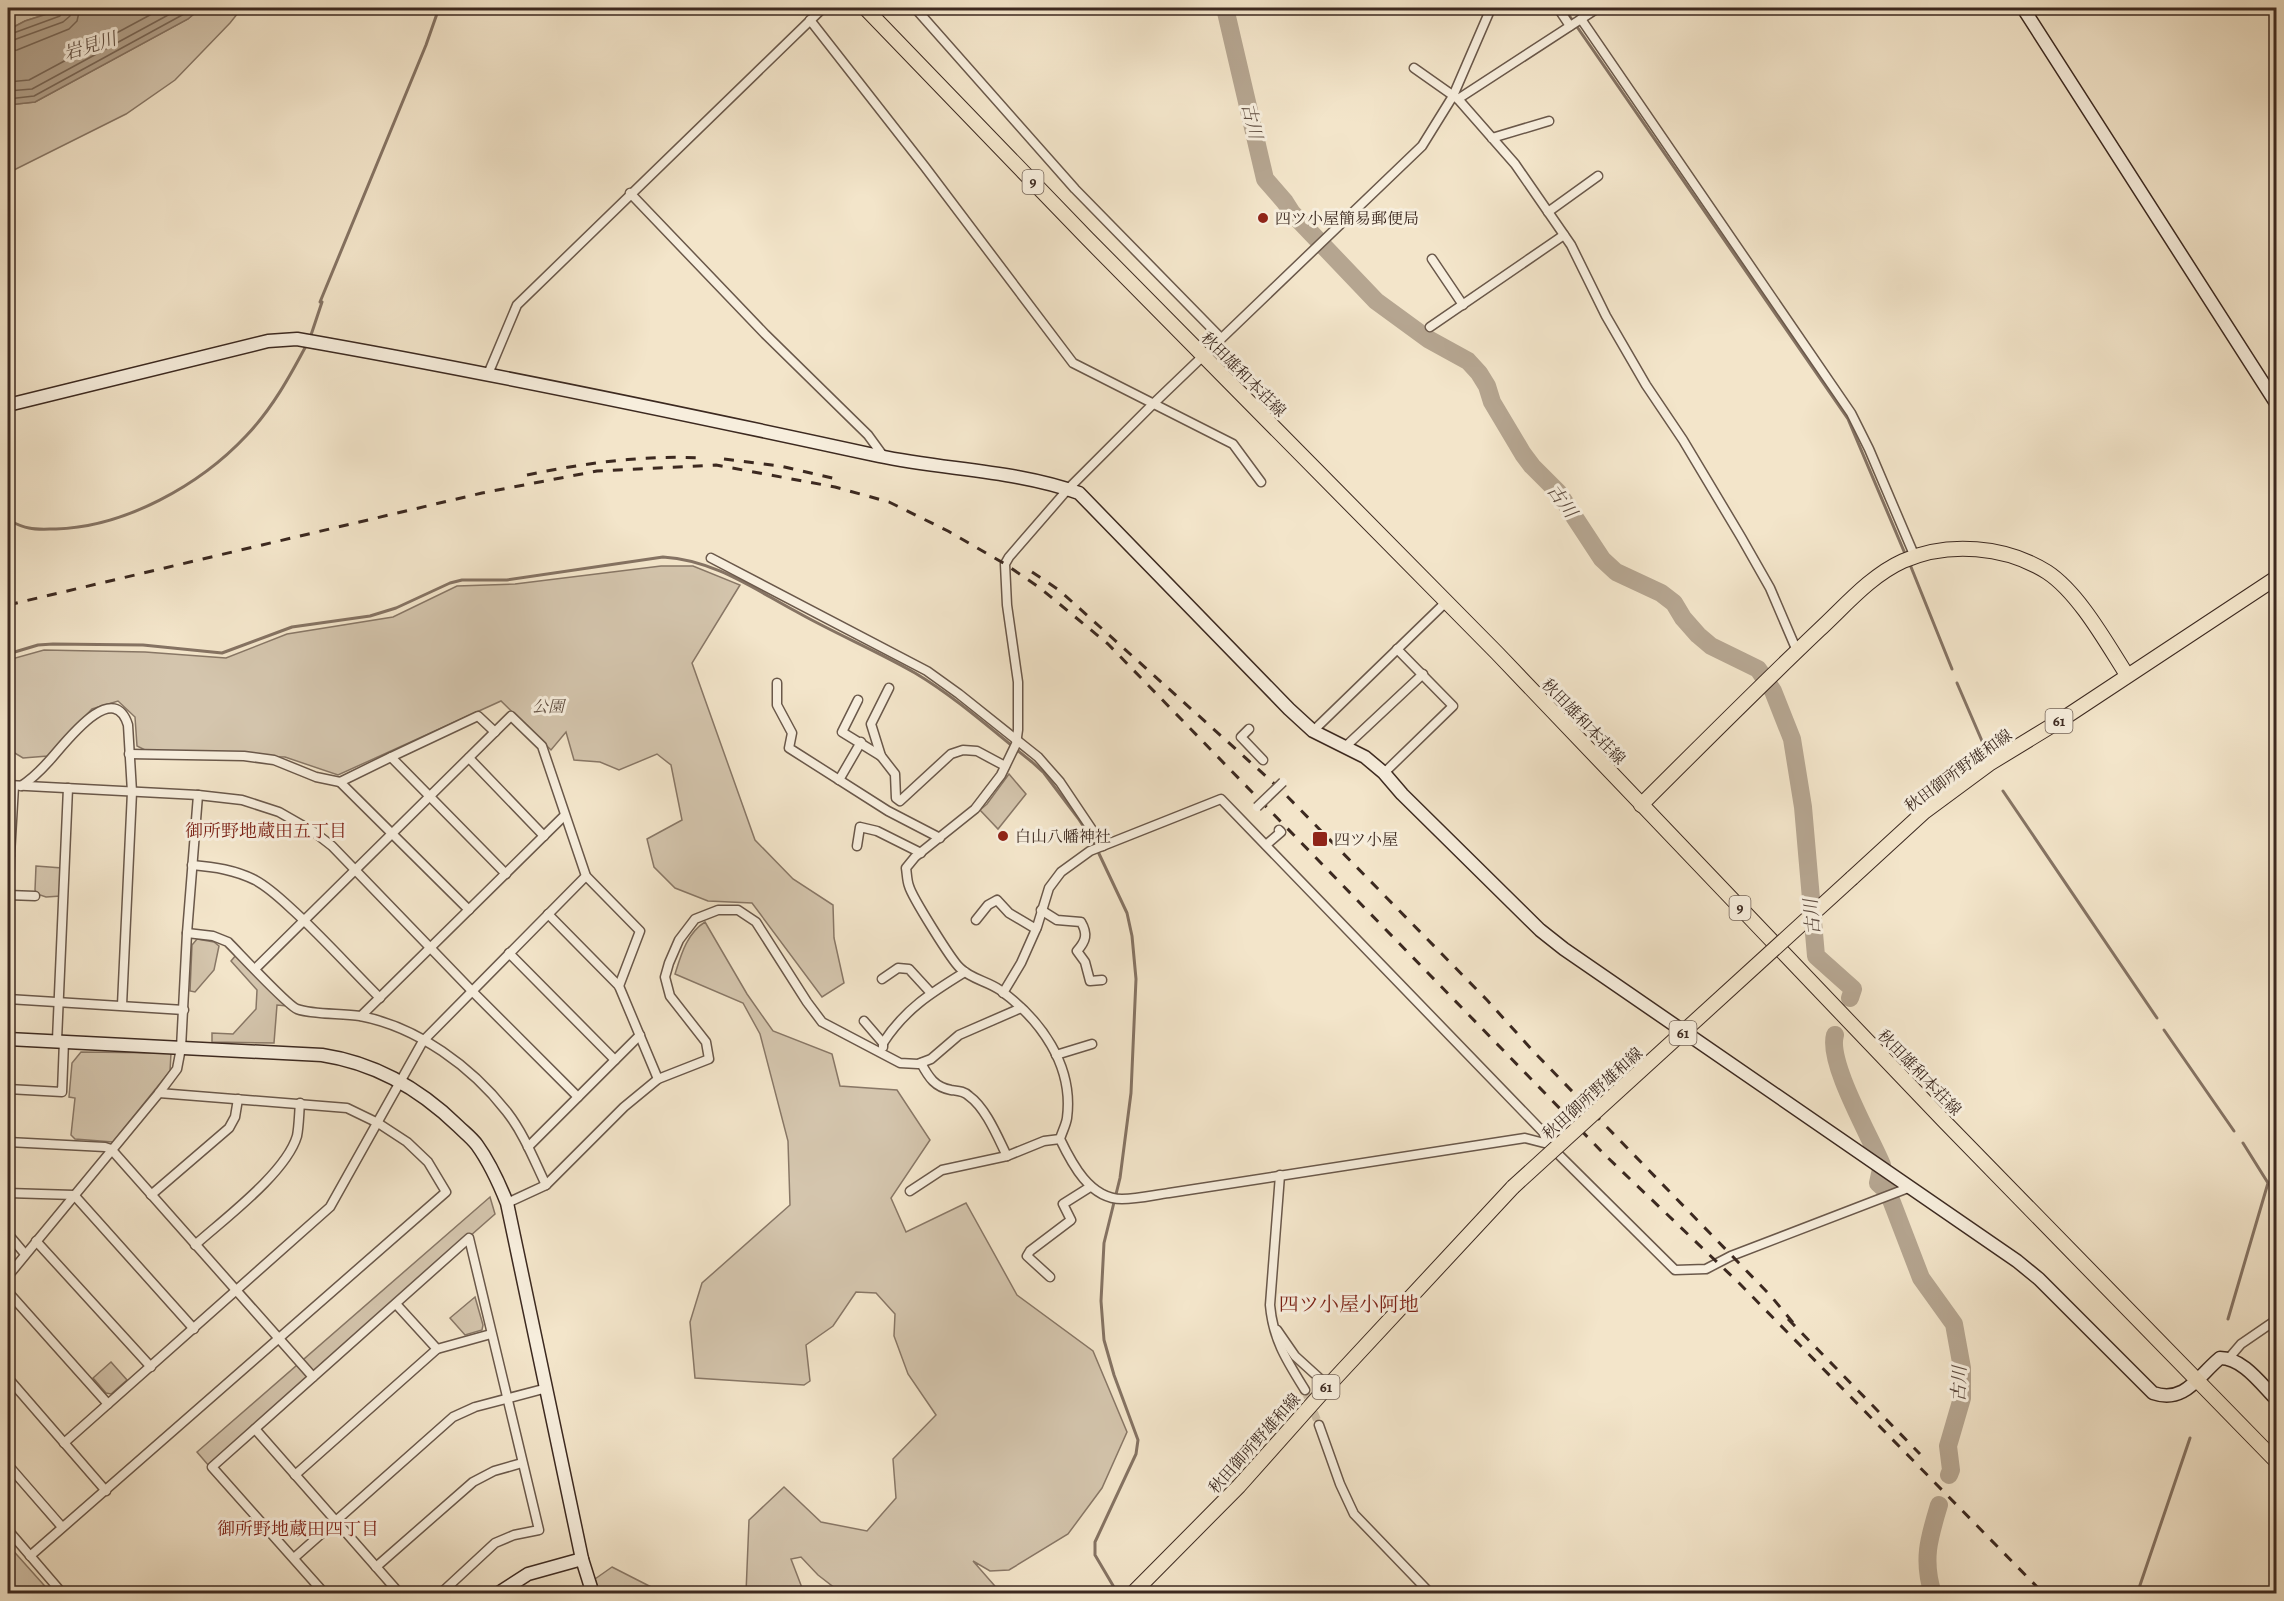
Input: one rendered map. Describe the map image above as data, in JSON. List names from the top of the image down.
{
  "streets": {
    "main road": [
      "9",
      "秋田雄和本荘線",
      "61",
      "秋田御所野雄和線"
    ]
  },
  "districts": ["御所野地蔵田五丁目", "四ツ小屋小阿地", "御所野地蔵田四丁目"],
  "water": ["岩見川", "古川"],
  "parks": ["公園"],
  "places": {
    "other": ["四ツ小屋簡易郵便局", "白山八幡神社"],
    "transit": ["四ツ小屋"]
  }
}
